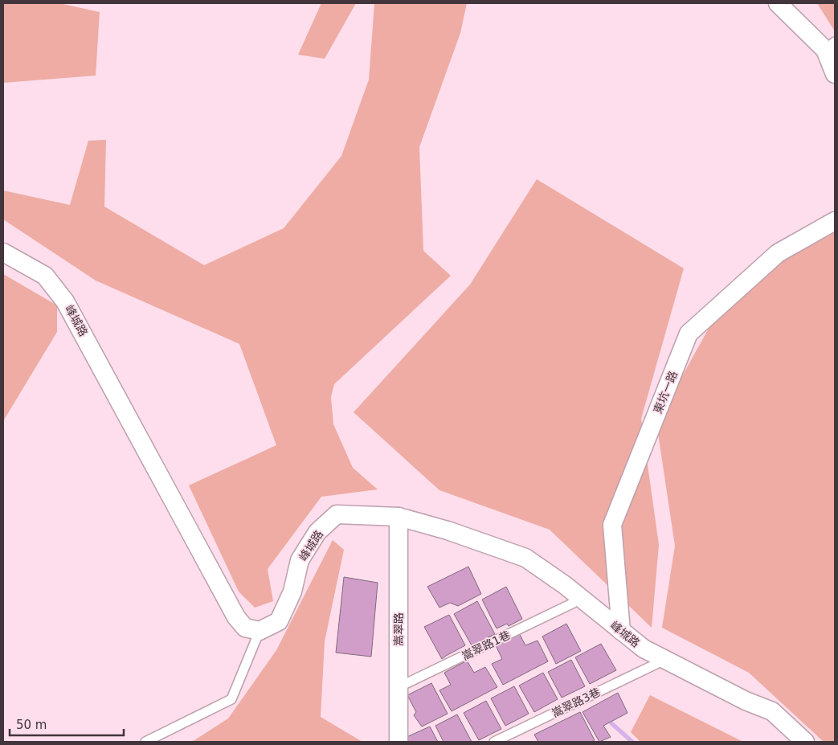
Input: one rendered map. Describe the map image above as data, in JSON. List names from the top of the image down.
{
  "streets": {
    "street": ["峰城路", "東坑一路", "嵩翠路"],
    "lane": ["嵩翠路1巷", "嵩翠路3巷"]
  },
  "crossings": [
    ["峰城路", "東坑一路"],
    ["峰城路", "嵩翠路"],
    ["嵩翠路", "嵩翠路1巷"]
  ],
  "scale_bar": "50 m"
}
